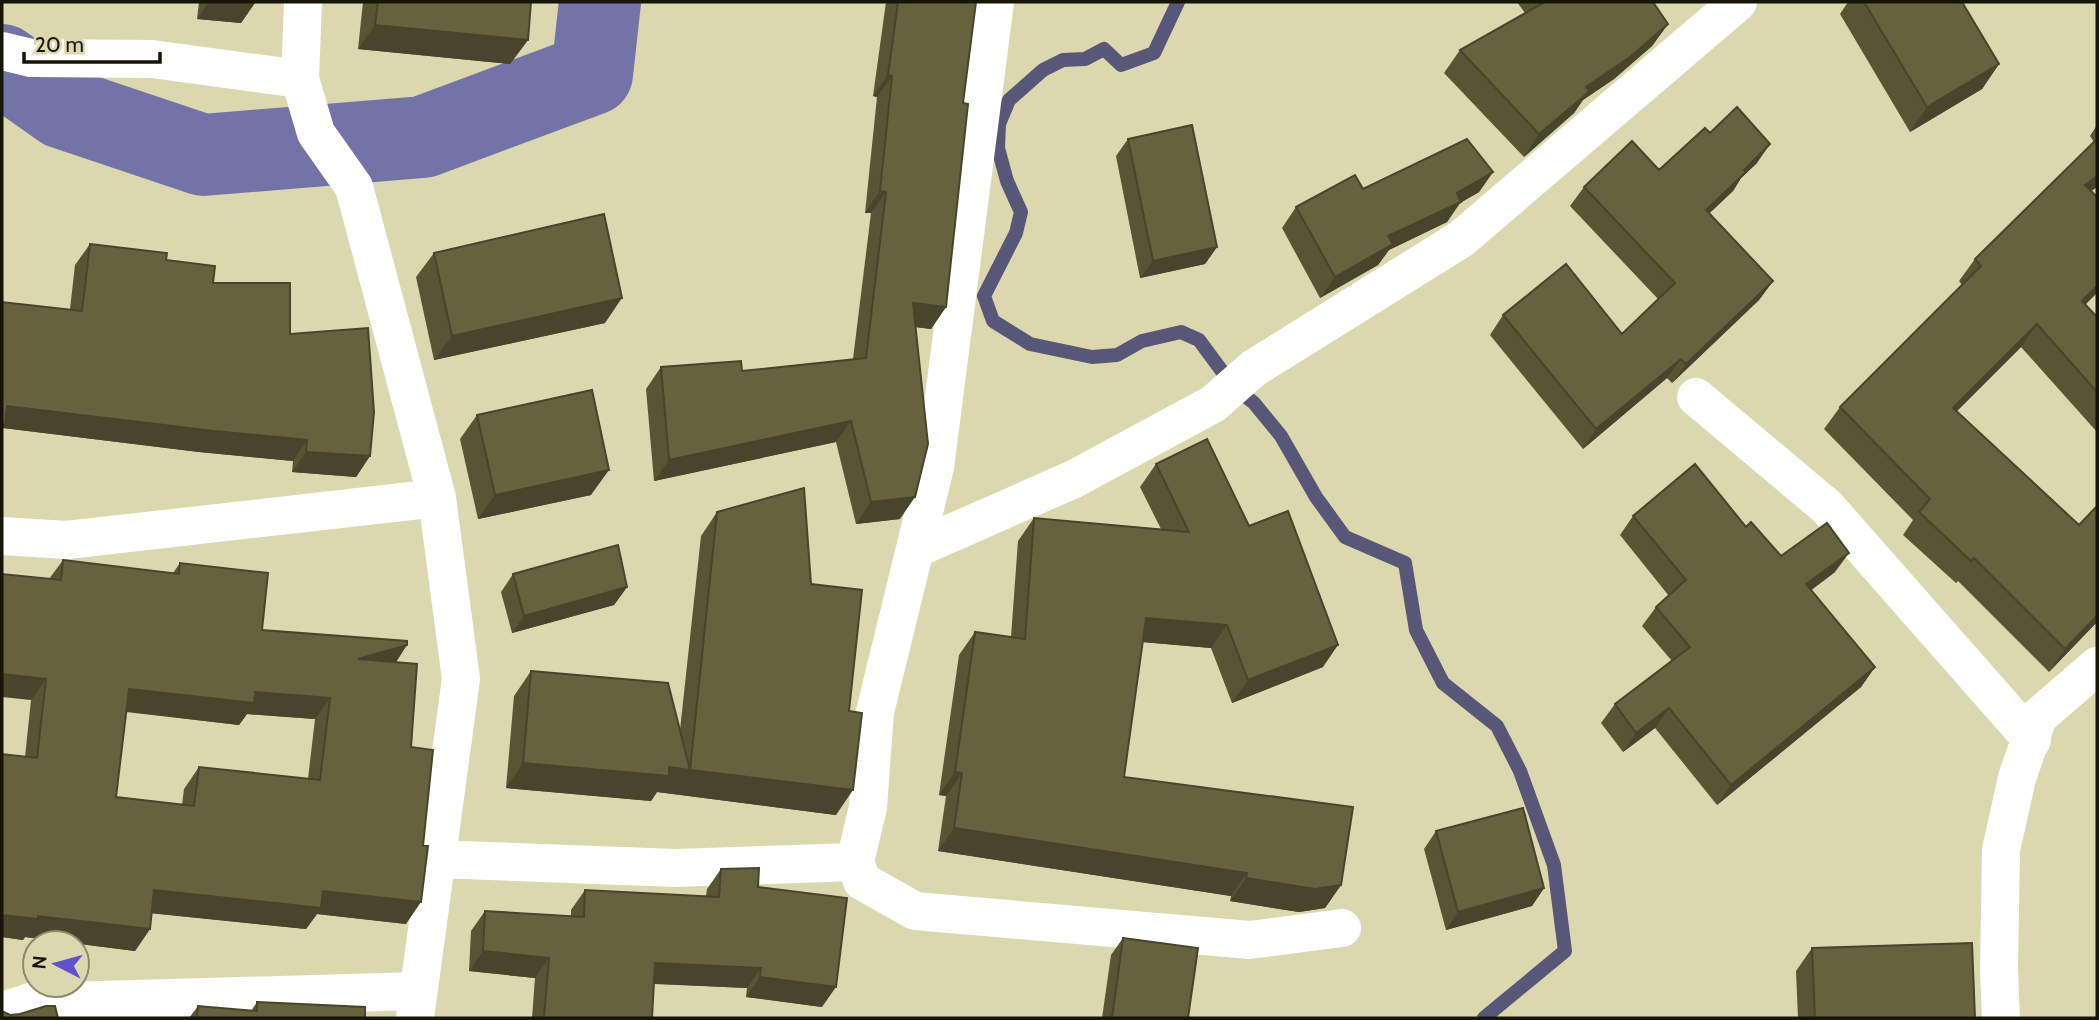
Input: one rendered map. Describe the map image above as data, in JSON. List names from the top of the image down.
{
  "scale_bar": "20 m",
  "north": "left"
}
